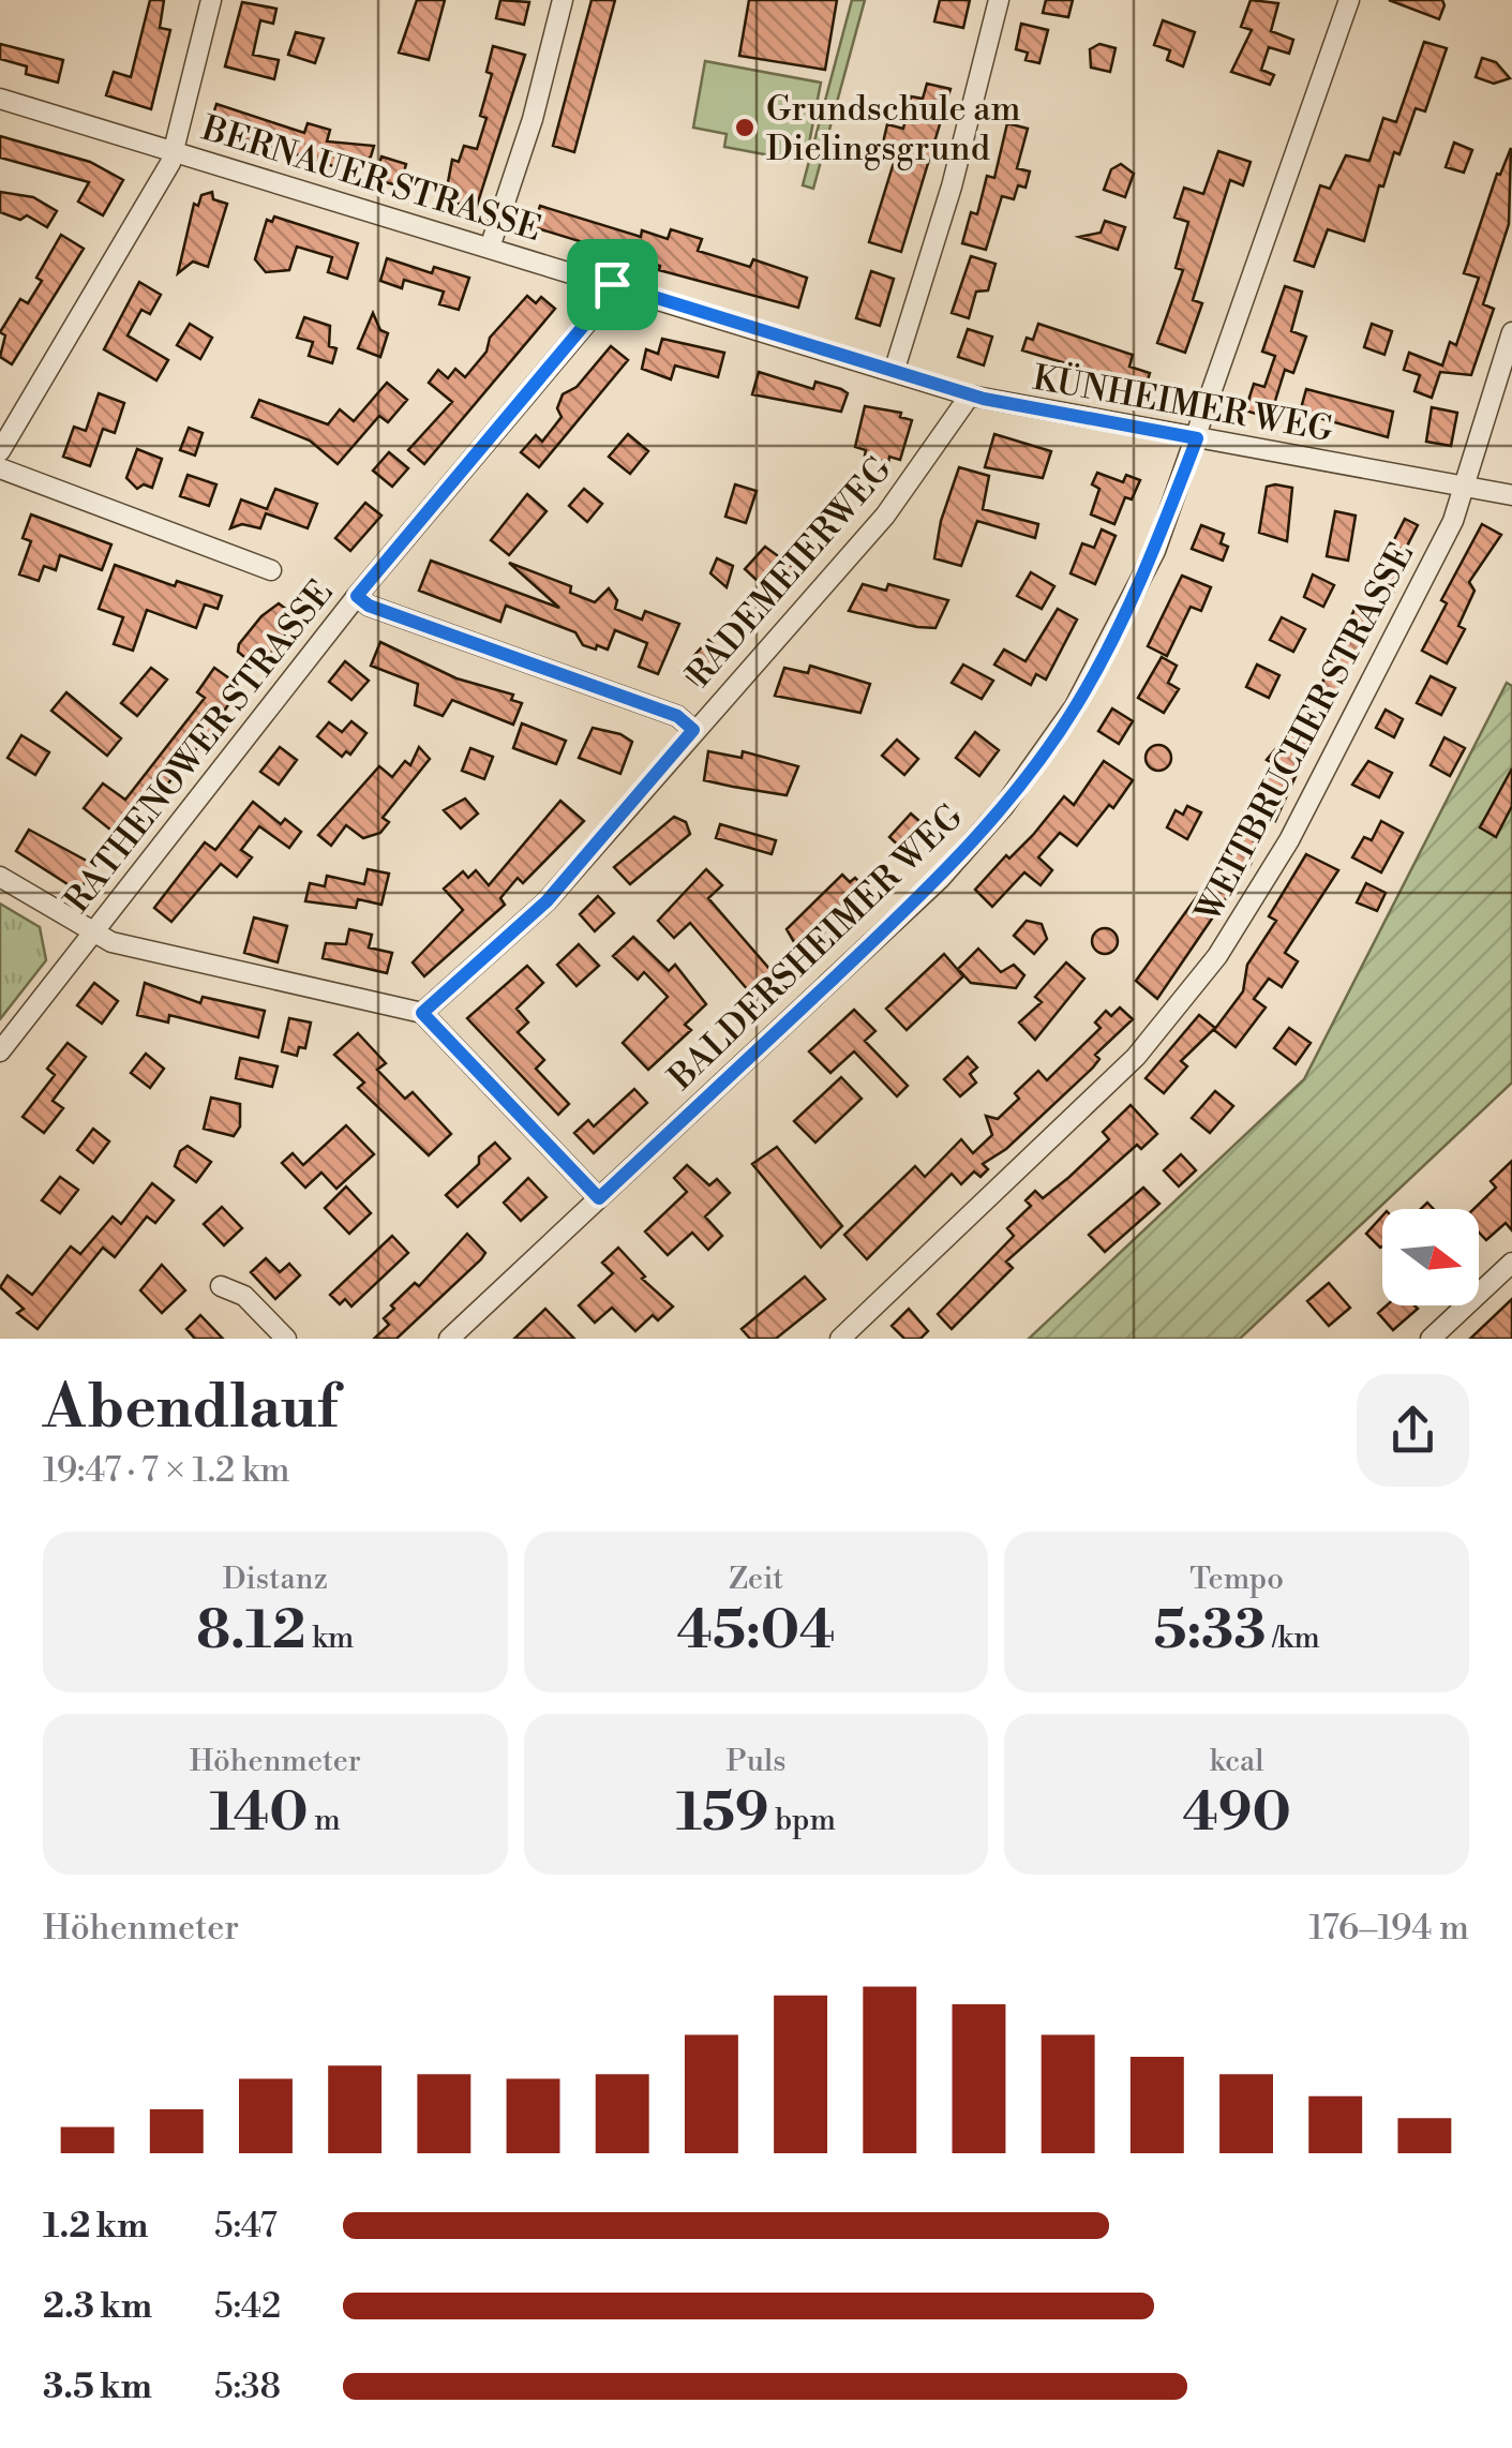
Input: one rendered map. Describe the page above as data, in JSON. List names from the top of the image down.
{
  "streets": {
    "street": [
      "BERNAUER STRASSE",
      "KÜNHEIMER WEG",
      "RADEMEIERWEG",
      "WEITBRUCHER STRASSE",
      "RATHENOWER STRASSE",
      "BALDERSHEIMER WEG"
    ]
  },
  "crossings": [
    ["BERNAUER STRASSE", "KÜNHEIMER WEG"],
    ["BERNAUER STRASSE", "RADEMEIERWEG"],
    ["BERNAUER STRASSE", "RATHENOWER STRASSE"],
    ["KÜNHEIMER WEG", "RADEMEIERWEG"],
    ["KÜNHEIMER WEG", "WEITBRUCHER STRASSE"],
    ["KÜNHEIMER WEG", "BALDERSHEIMER WEG"]
  ],
  "places": ["Grundschule am Dielingsgrund"],
  "north": "right",
  "page": {
    "heading": ["Abendlauf", "19:47 · 7 × 1.2 km"],
    "stats": [
      ["Distanz", "8.12 km"],
      ["Zeit", "45:04"],
      ["Tempo", "5:33 /km"],
      ["Höhenmeter", "140 m"],
      ["Puls", "159 bpm"],
      ["kcal", "490"]
    ],
    "chart": ["Höhenmeter", "176–194 m"],
    "list": [
      {
        "name": "1.2 km",
        "note": "5:47"
      },
      {
        "name": "2.3 km",
        "note": "5:42"
      },
      {
        "name": "3.5 km",
        "note": "5:38"
      }
    ]
  }
}
